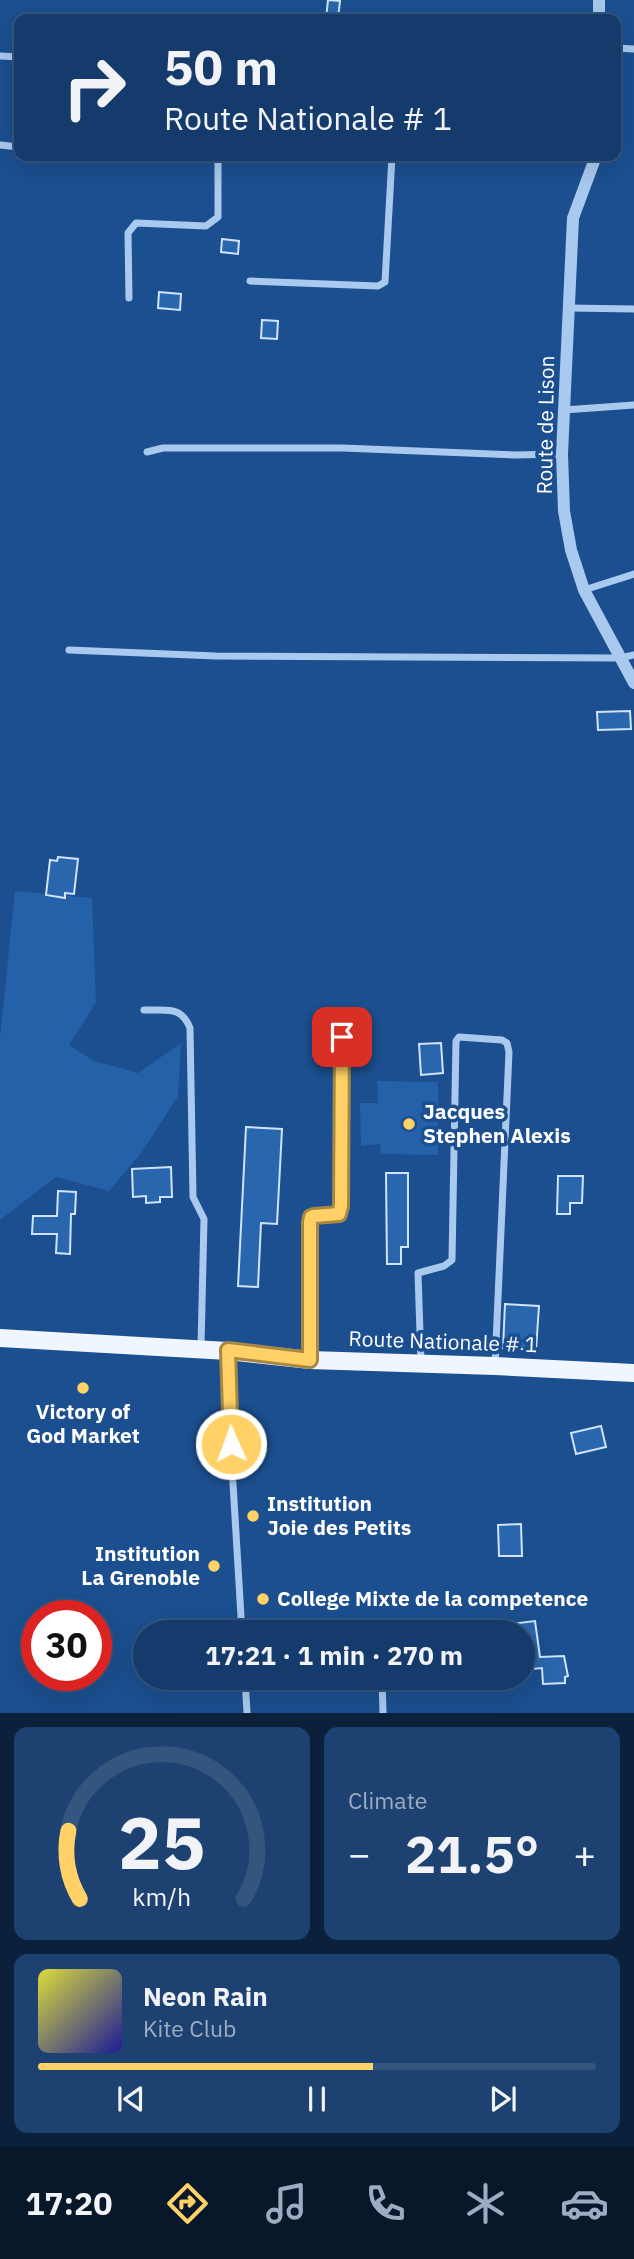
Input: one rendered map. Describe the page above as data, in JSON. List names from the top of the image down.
{
  "streets": {
    "main road": ["Route Nationale # 1"],
    "street": ["Route de Lison"]
  },
  "places": [
    "Jacques Stephen Alexis",
    "Victory of God Market",
    "Institution Joie des Petits",
    "Institution La Grenoble",
    "College Mixte de la competence"
  ],
  "page": {
    "turn": ["50 m", "Route Nationale # 1"],
    "limit": "30",
    "trip": "17:21 · 1 min · 270 m",
    "tile": "Climate",
    "heat": ["−", "21.5°", "+"],
    "song": ["Neon Rain", "Kite Club"],
    "tabs": "17:20",
    "gauge": ["25", "km/h"]
  }
}
